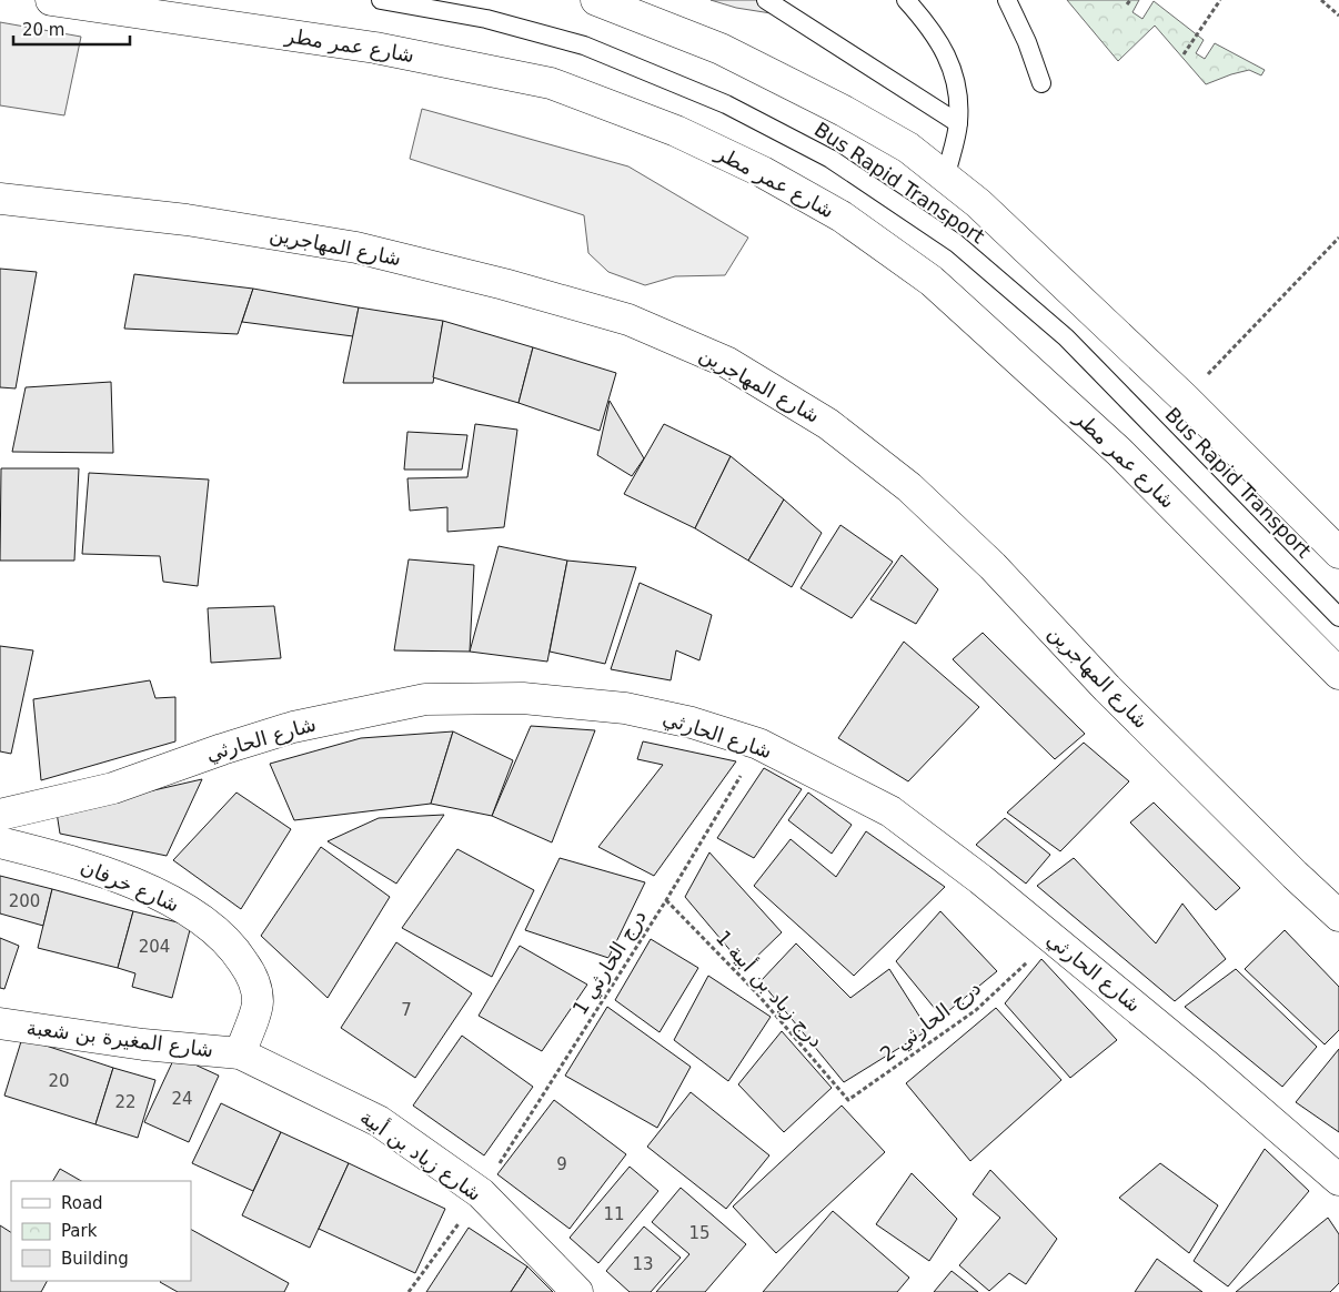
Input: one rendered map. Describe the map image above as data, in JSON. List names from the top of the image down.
{
  "streets": {
    "street": [
      "شارع عمر مطر",
      "شارع المهاجرين",
      "شارع الحارثي",
      "شارع خرفان",
      "شارع المغيرة بن شعبة",
      "شارع زياد بن أبية"
    ],
    "lane": ["Bus Rapid Transport"],
    "path": ["درج الحارثي 1", "درج زياد بن أبية 1", "درج الحارثي 2"]
  },
  "crossings": [
    ["شارع الحارثي", "درج الحارثي 1"],
    ["شارع الحارثي", "درج الحارثي 2"],
    ["شارع خرفان", "شارع المغيرة بن شعبة"],
    ["شارع خرفان", "شارع زياد بن أبية"],
    ["درج الحارثي 1", "درج زياد بن أبية 1"],
    ["درج الحارثي 1", "شارع زياد بن أبية"],
    ["درج زياد بن أبية 1", "درج الحارثي 2"],
    ["شارع المغيرة بن شعبة", "شارع زياد بن أبية"]
  ],
  "house_numbers": [
    "200",
    "204",
    "7",
    "20",
    "24",
    "22",
    "9",
    "11",
    "15",
    "13"
  ],
  "legend": ["Road", "Park", "Building"],
  "scale_bar": "20 m"
}
